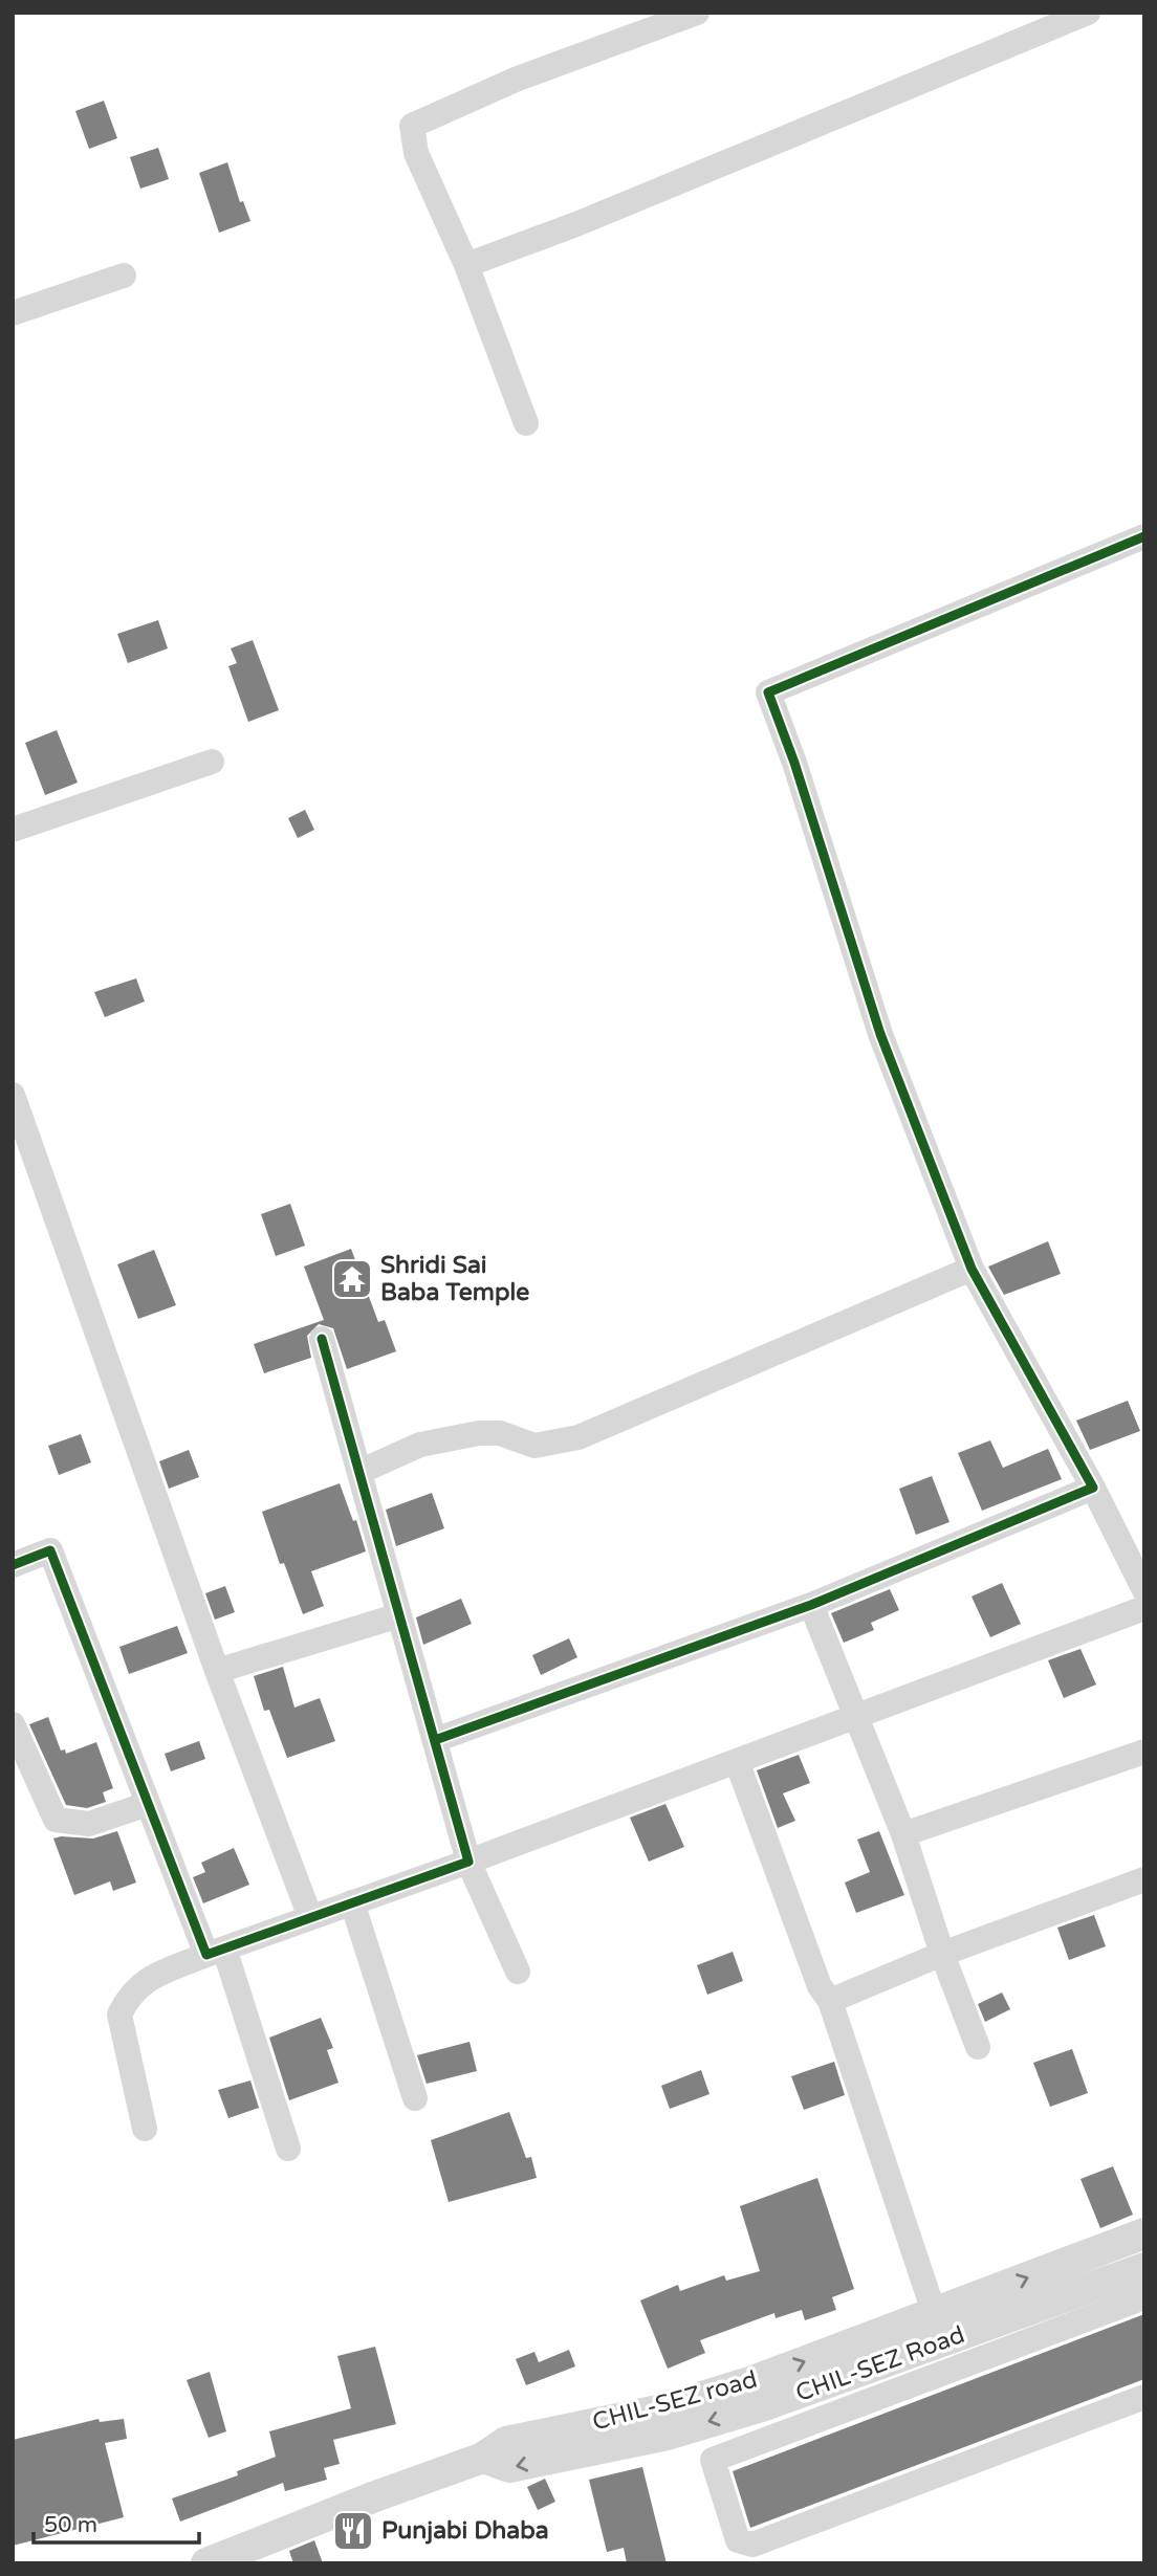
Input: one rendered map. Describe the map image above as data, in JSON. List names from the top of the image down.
{
  "streets": {
    "street": ["CHIL-SEZ Road", "CHIL-SEZ road"]
  },
  "crossings": [
    ["CHIL-SEZ Road", "CHIL-SEZ road"]
  ],
  "one_way": ["CHIL-SEZ Road", "CHIL-SEZ road"],
  "places": {
    "temple": ["Shridi Sai Baba Temple"],
    "restaurant": ["Punjabi Dhaba"]
  },
  "scale_bar": "50 m"
}
